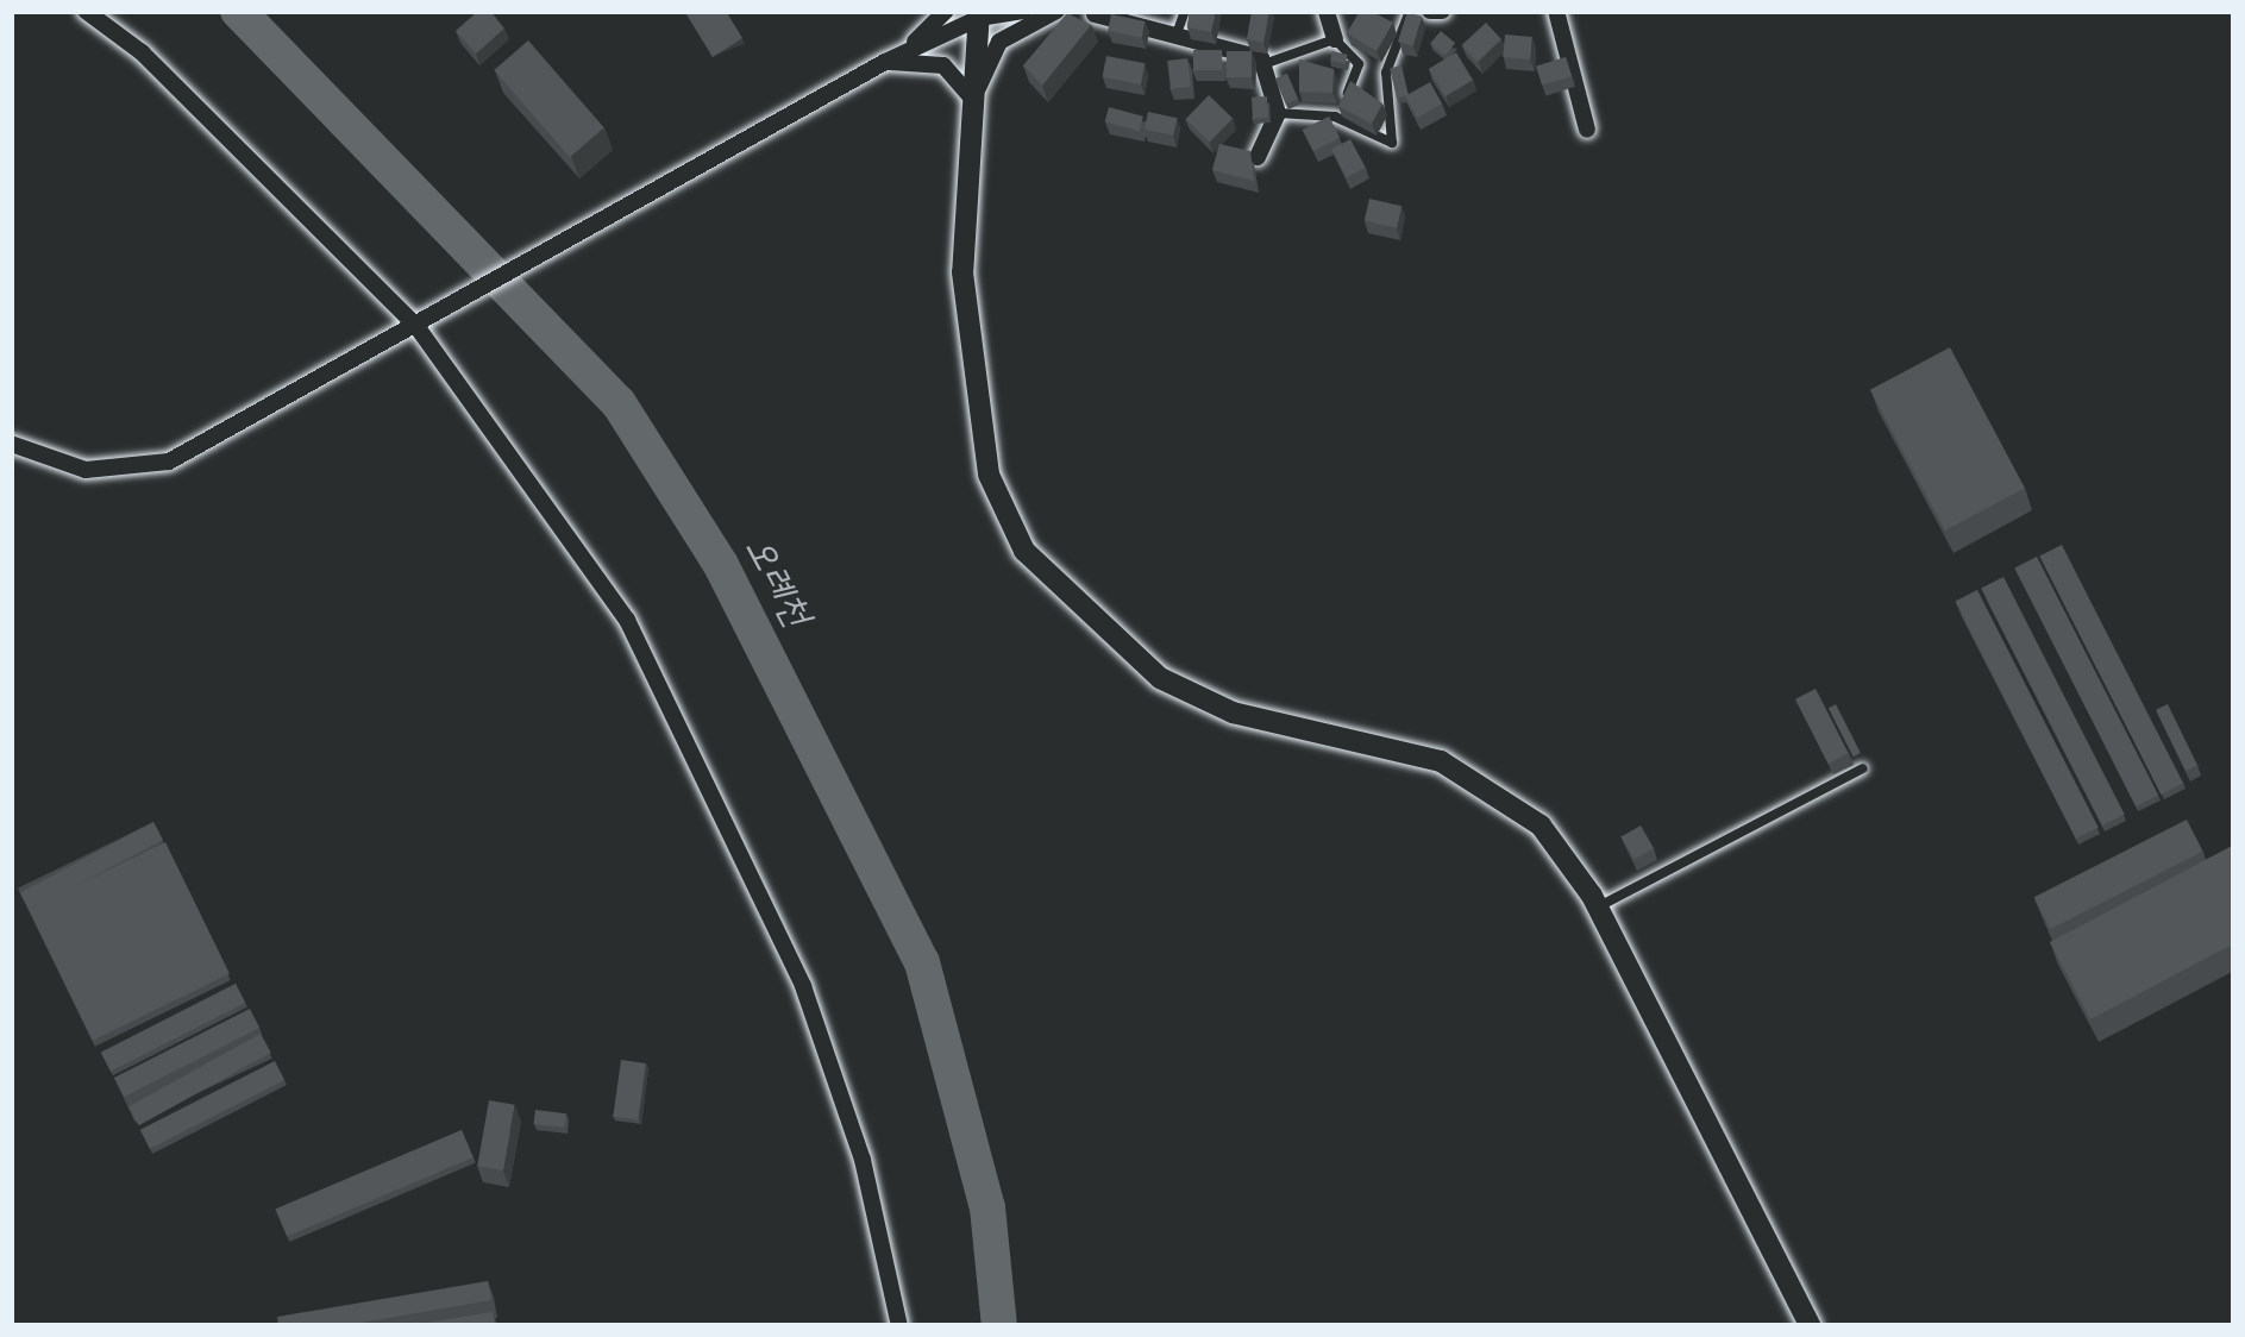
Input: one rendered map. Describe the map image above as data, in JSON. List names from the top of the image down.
{
  "water": ["오례천"]
}
